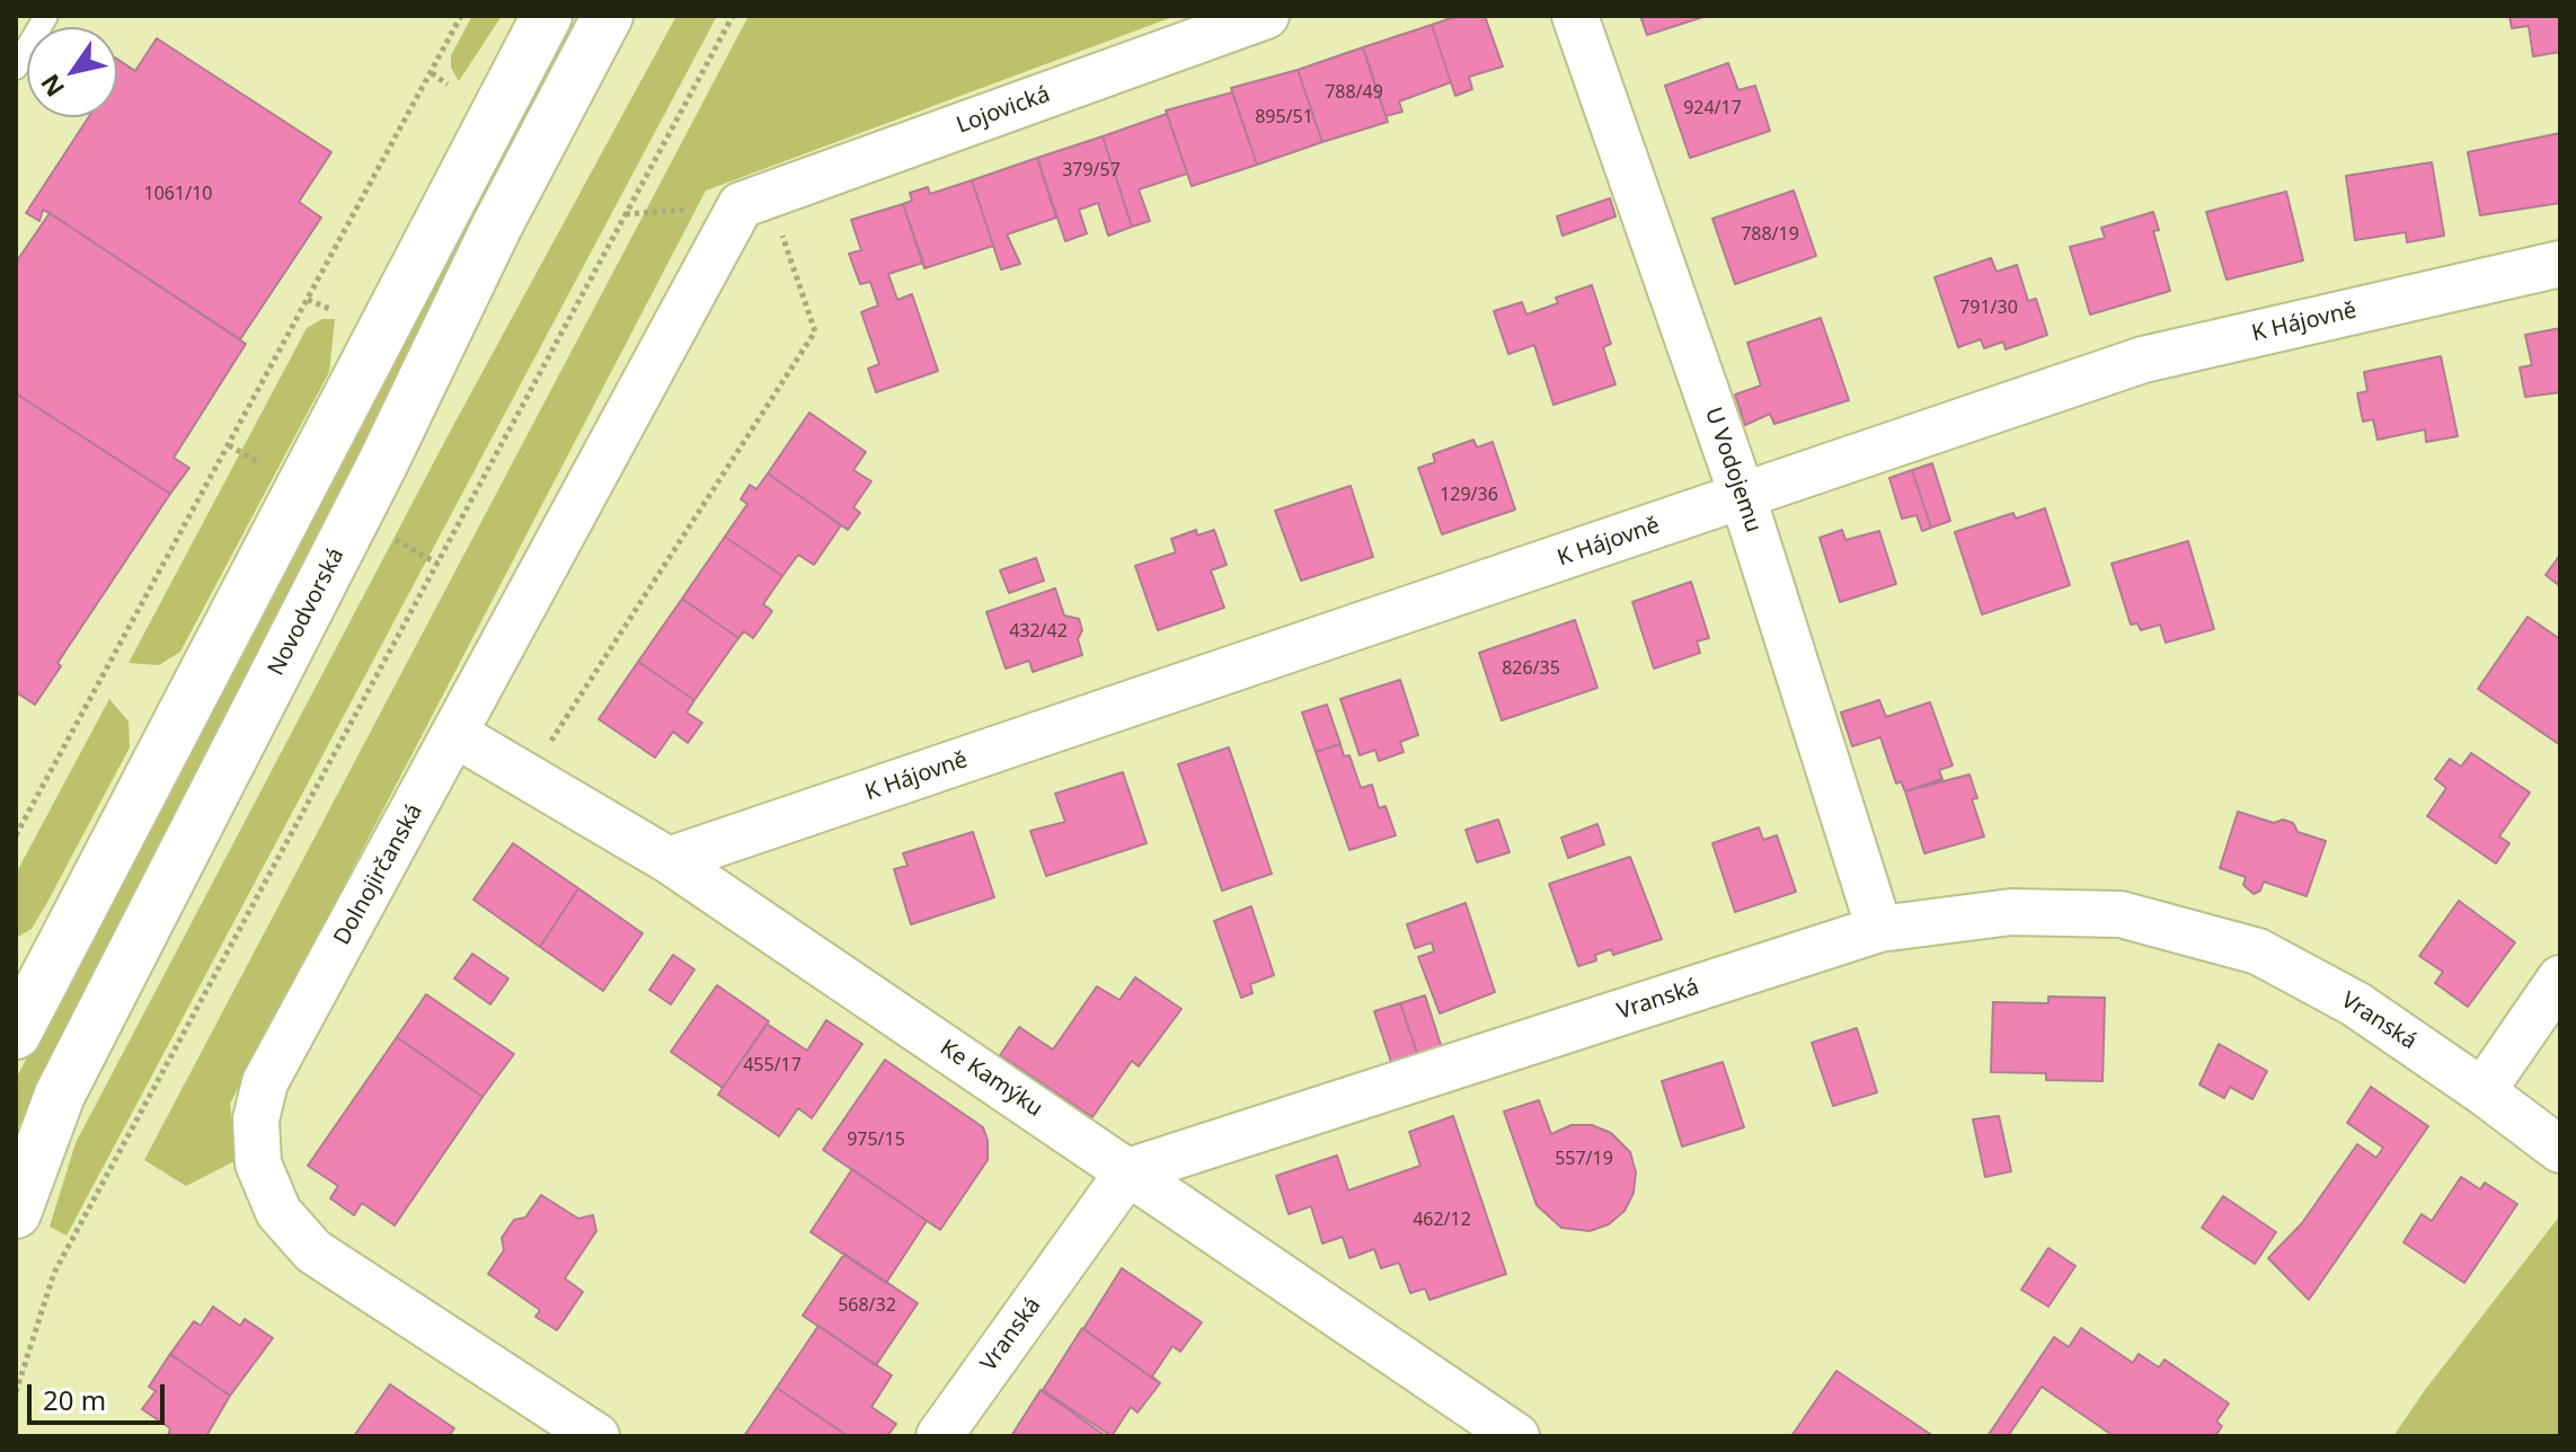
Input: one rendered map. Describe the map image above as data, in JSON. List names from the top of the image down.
{
  "streets": {
    "main road": ["Novodvorská"],
    "street": [
      "Lojovická",
      "K Hájovně",
      "U Vodojemu",
      "Dolnojirčanská",
      "Vranská",
      "Ke Kamýku"
    ]
  },
  "crossings": [
    ["Lojovická", "Dolnojirčanská"],
    ["K Hájovně", "U Vodojemu"],
    ["K Hájovně", "Ke Kamýku"],
    ["U Vodojemu", "Vranská"],
    ["Dolnojirčanská", "Ke Kamýku"],
    ["Vranská", "Ke Kamýku"]
  ],
  "house_numbers": [
    "788/49",
    "924/17",
    "895/51",
    "379/57",
    "1061/10",
    "788/19",
    "791/30",
    "129/36",
    "432/42",
    "826/35",
    "455/17",
    "975/15",
    "557/19",
    "462/12",
    "568/32"
  ],
  "scale_bar": "20 m",
  "north": "bottom left"
}
